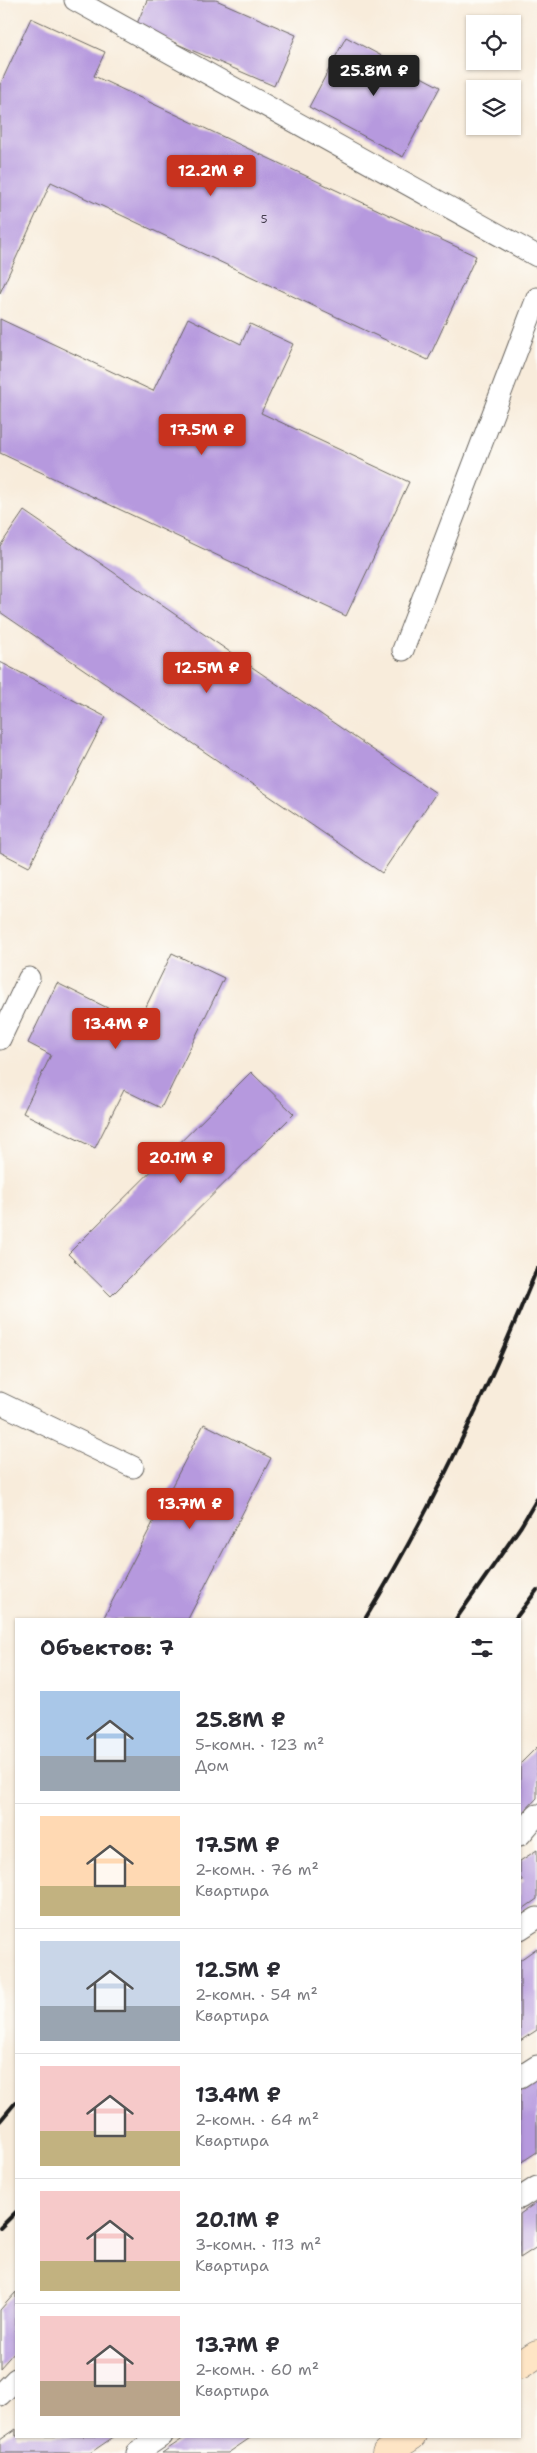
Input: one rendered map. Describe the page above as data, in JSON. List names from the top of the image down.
{
  "house_numbers": ["5"],
  "page": {
    "price": [
      "25.8M ₽",
      "12.2M ₽",
      "17.5M ₽",
      "12.5M ₽",
      "13.4M ₽",
      "20.1M ₽",
      "13.7M ₽"
    ],
    "heading": "Объектов: 7",
    "list": [
      {
        "name": "25.8M ₽",
        "note": "5-комн. · 123 m² · Дом"
      },
      {
        "name": "17.5M ₽",
        "note": "2-комн. · 76 m² · Квартира"
      },
      {
        "name": "12.5M ₽",
        "note": "2-комн. · 54 m² · Квартира"
      },
      {
        "name": "13.4M ₽",
        "note": "2-комн. · 64 m² · Квартира"
      },
      {
        "name": "20.1M ₽",
        "note": "3-комн. · 113 m² · Квартира"
      },
      {
        "name": "13.7M ₽",
        "note": "2-комн. · 60 m² · Квартира"
      }
    ]
  }
}
